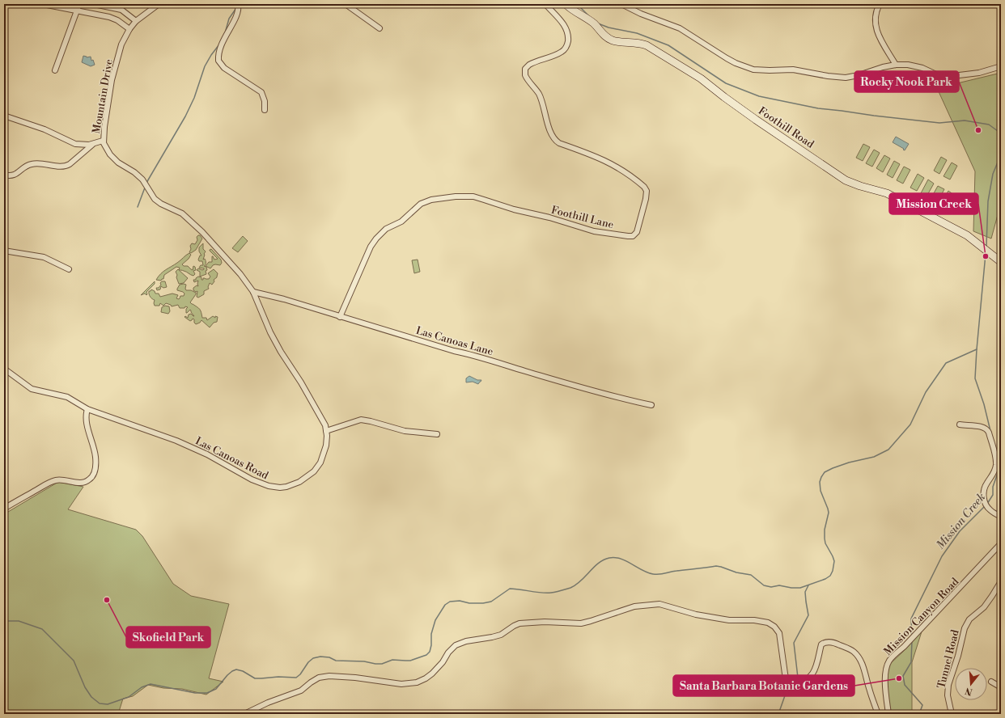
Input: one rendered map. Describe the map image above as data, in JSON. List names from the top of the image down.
{
  "streets": {
    "main road": ["Foothill Road"],
    "street": [
      "Mountain Drive",
      "Foothill Lane",
      "Las Canoas Lane",
      "Las Canoas Road",
      "Mission Canyon Road",
      "Tunnel Road"
    ]
  },
  "crossings": [
    ["Mountain Drive", "Las Canoas Road"],
    ["Foothill Lane", "Las Canoas Lane"],
    ["Las Canoas Lane", "Las Canoas Road"]
  ],
  "water": ["Mission Creek"],
  "places": [
    "Rocky Nook Park",
    "Mission Creek",
    "Skofield Park",
    "Santa Barbara Botanic Gardens"
  ],
  "north": "bottom"
}
